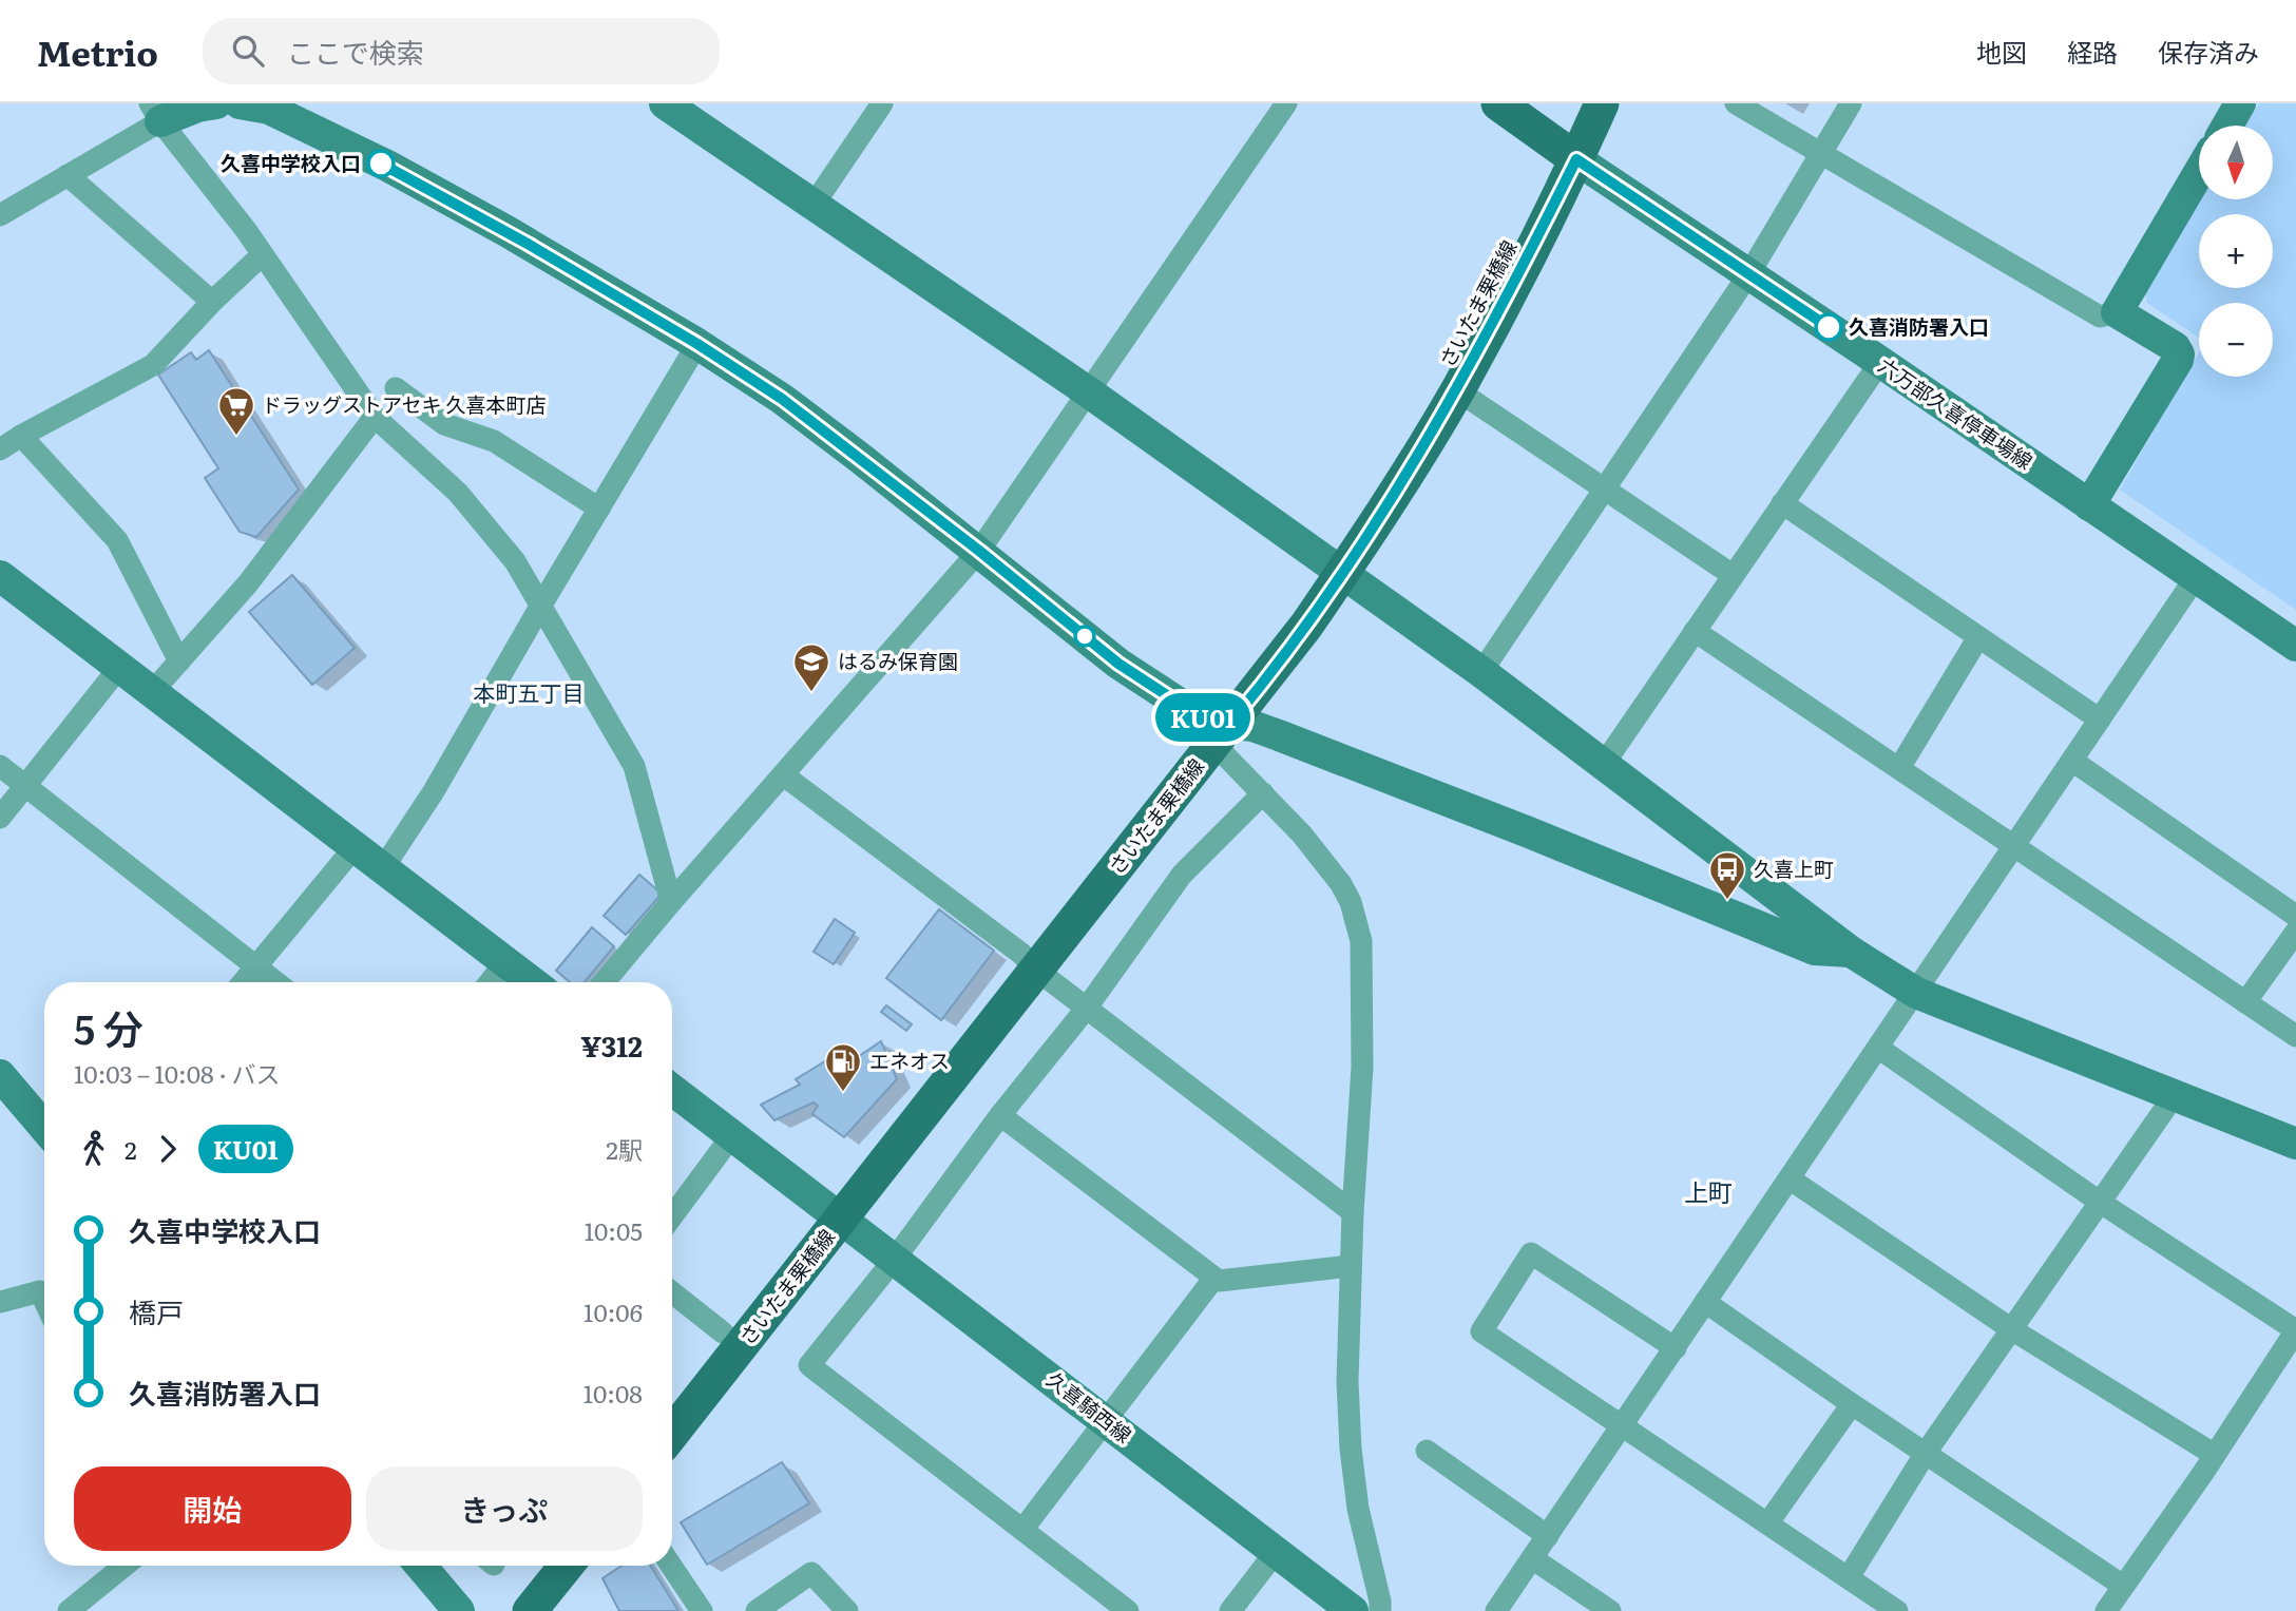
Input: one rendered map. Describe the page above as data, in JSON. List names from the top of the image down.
{
  "streets": {
    "main road": ["さいたま栗橋線"],
    "street": ["六万部久喜停車場線", "久喜騎西線"]
  },
  "crossings": [
    ["さいたま栗橋線", "六万部久喜停車場線"],
    ["さいたま栗橋線", "久喜騎西線"]
  ],
  "districts": ["本町五丁目", "上町"],
  "places": {
    "other": ["久喜中学校入口", "久喜消防署入口"],
    "supermarket": ["ドラッグストアセキ 久喜本町店"],
    "school or university": ["はるみ保育園"],
    "bus stop": ["久喜上町"],
    "fuel station": ["エネオス"]
  },
  "lines": ["bus line KU01"],
  "north": "bottom",
  "page": {
    "header": "Metrio",
    "search": "ここで検索",
    "nav": ["地図", "経路", "保存済み"],
    "on_map": "KU01",
    "map_buttons": ["+", "−"],
    "heading": ["5 分", "10:03 – 10:08 · バス", "¥312"],
    "legs": ["2", "KU01", "2駅"],
    "list": [
      {
        "name": "久喜中学校入口",
        "value": "10:05"
      },
      {
        "name": "橋戸",
        "value": "10:06"
      },
      {
        "name": "久喜消防署入口",
        "value": "10:08"
      }
    ],
    "buttons": ["開始", "きっぷ"]
  }
}
